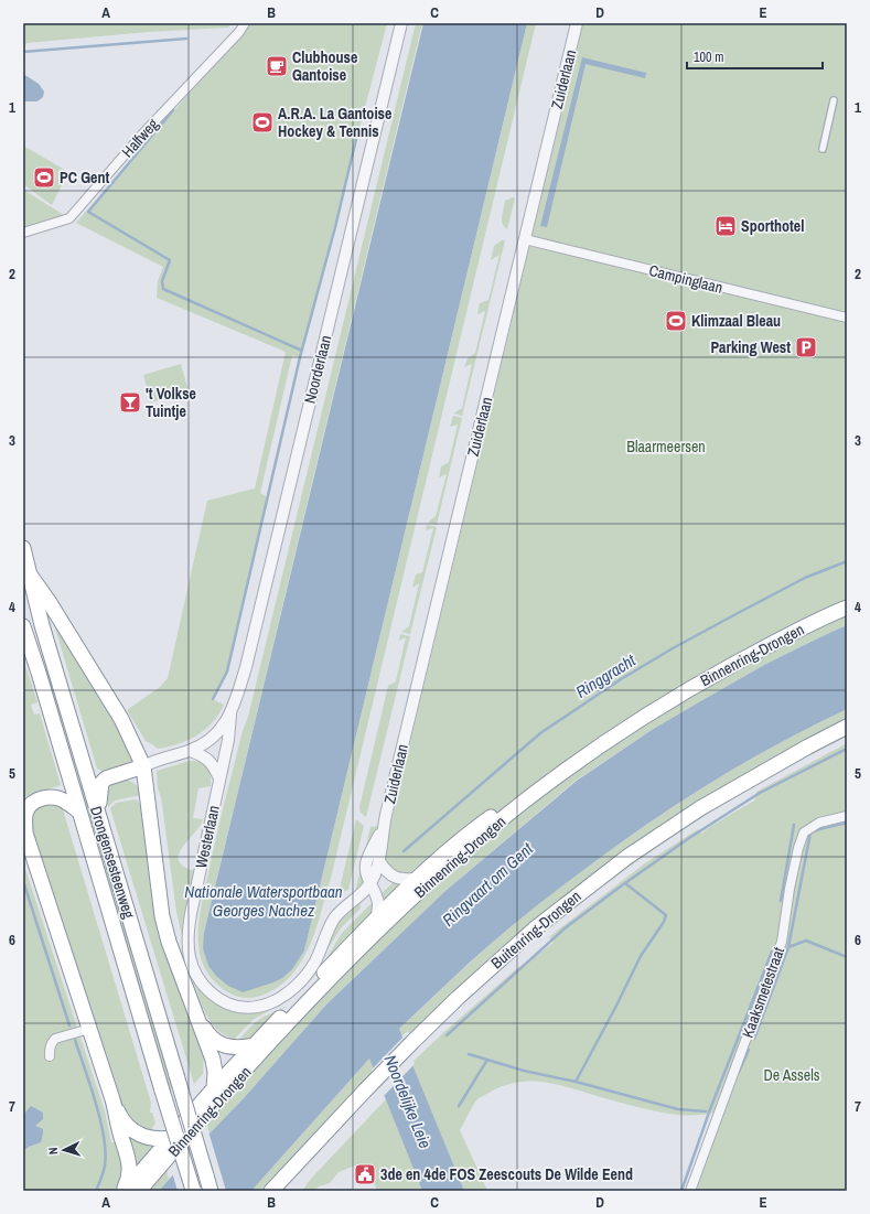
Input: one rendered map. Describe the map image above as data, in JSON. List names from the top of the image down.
{
  "streets": {
    "highway": ["Binnenring-Drongen", "Drongensesteenweg", "Buitenring-Drongen"],
    "street": [
      "Zuiderlaan",
      "Halfweg",
      "Campinglaan",
      "Noorderlaan",
      "Westerlaan",
      "Kaaksmetestraat"
    ]
  },
  "crossings": [
    ["Zuiderlaan", "Campinglaan"],
    ["Zuiderlaan", "Westerlaan"],
    ["Noorderlaan", "Westerlaan"]
  ],
  "water": [
    "Ringgracht",
    "Ringvaart om Gent",
    "Nationale Watersportbaan Georges Nachez",
    "Noordelijke Leie"
  ],
  "parks": ["Blaarmeersen", "De Assels"],
  "places": {
    "cafe": ["Clubhouse Gantoise"],
    "sports": ["A.R.A. La Gantoise Hockey & Tennis", "PC Gent", "Klimzaal Bleau"],
    "hotel": ["Sporthotel"],
    "parking": ["Parking West"],
    "bar": ["'t Volkse Tuintje"],
    "public building": ["3de en 4de FOS Zeescouts De Wilde Eend"]
  },
  "scale_bar": "100 m",
  "north": "left",
  "grid": {
    "columns": [
      "A",
      "B",
      "C",
      "D",
      "E"
    ],
    "rows": [
      "1",
      "2",
      "3",
      "4",
      "5",
      "6",
      "7"
    ]
  }
}
